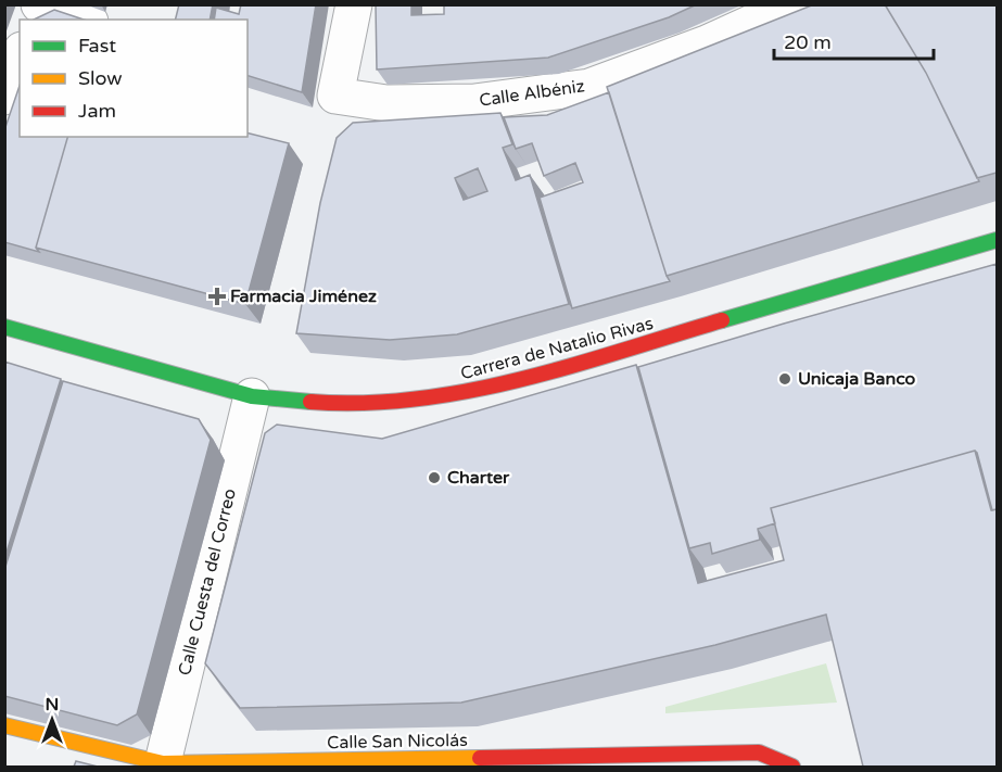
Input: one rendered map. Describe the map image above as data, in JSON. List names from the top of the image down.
{
  "streets": {
    "main road": ["Carrera de Natalio Rivas", "Calle San Nicolás"],
    "street": ["Calle Albéniz", "Calle Cuesta del Correo"]
  },
  "crossings": [
    ["Carrera de Natalio Rivas", "Calle Cuesta del Correo"],
    ["Calle Cuesta del Correo", "Calle San Nicolás"]
  ],
  "places": {
    "health": ["Farmacia Jiménez"],
    "other": ["Unicaja Banco", "Charter"]
  },
  "legend": ["Fast", "Slow", "Jam"],
  "scale_bar": "20 m",
  "north": "top"
}
